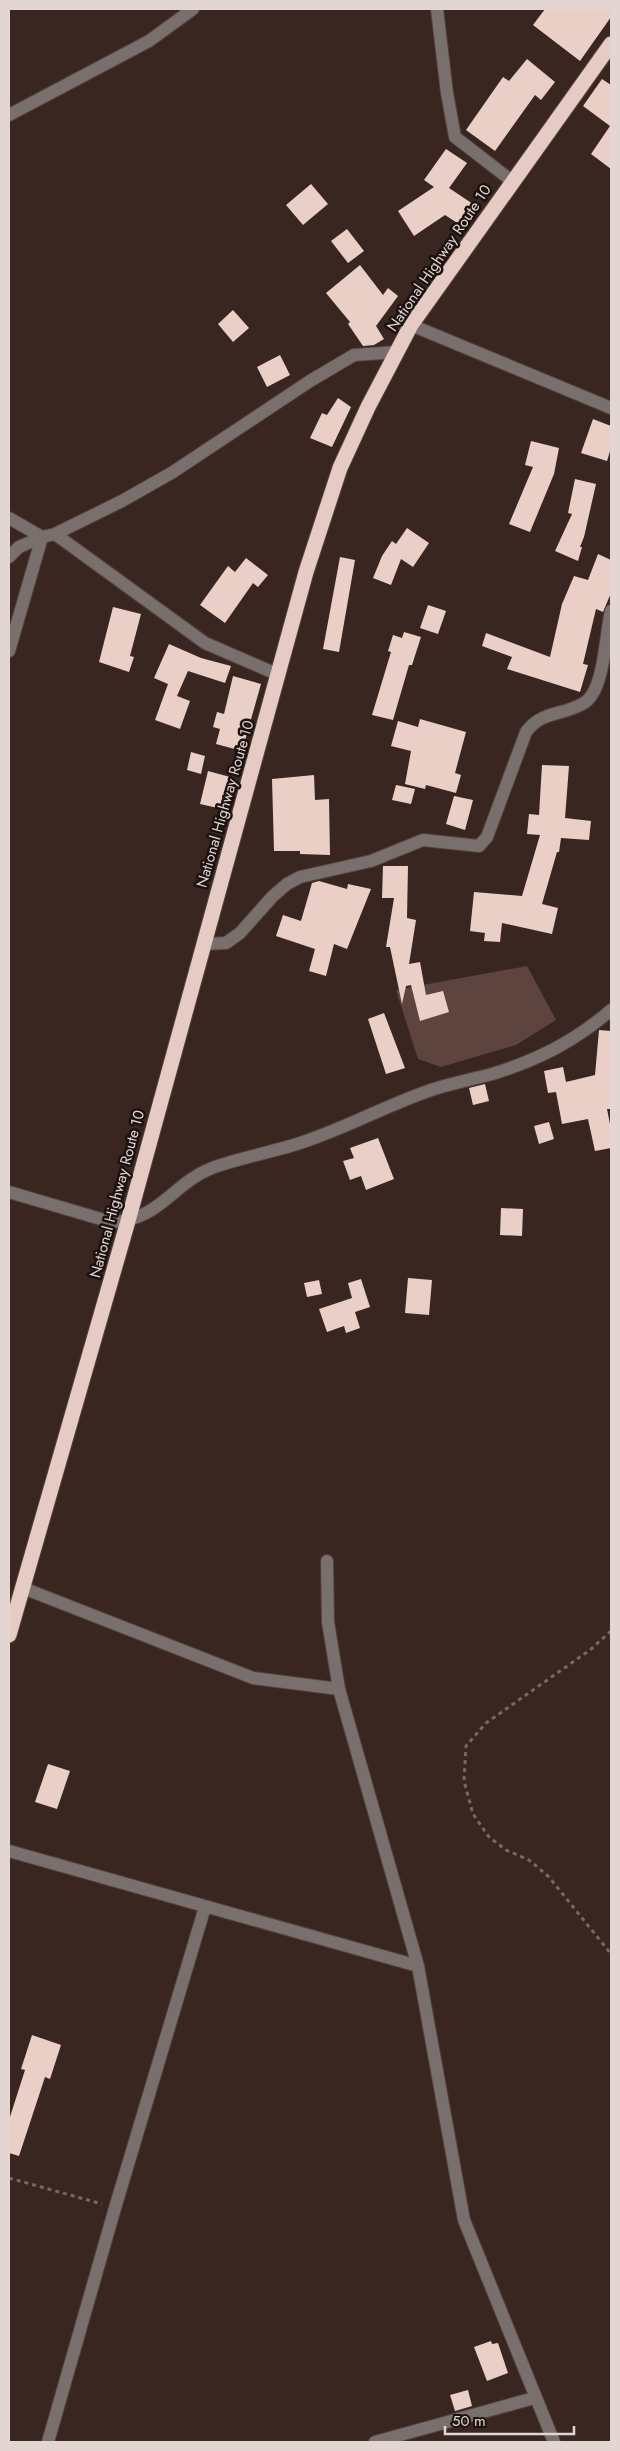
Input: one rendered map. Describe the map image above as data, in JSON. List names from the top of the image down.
{
  "streets": {
    "highway": ["National Highway Route 10"]
  },
  "scale_bar": "50 m"
}
